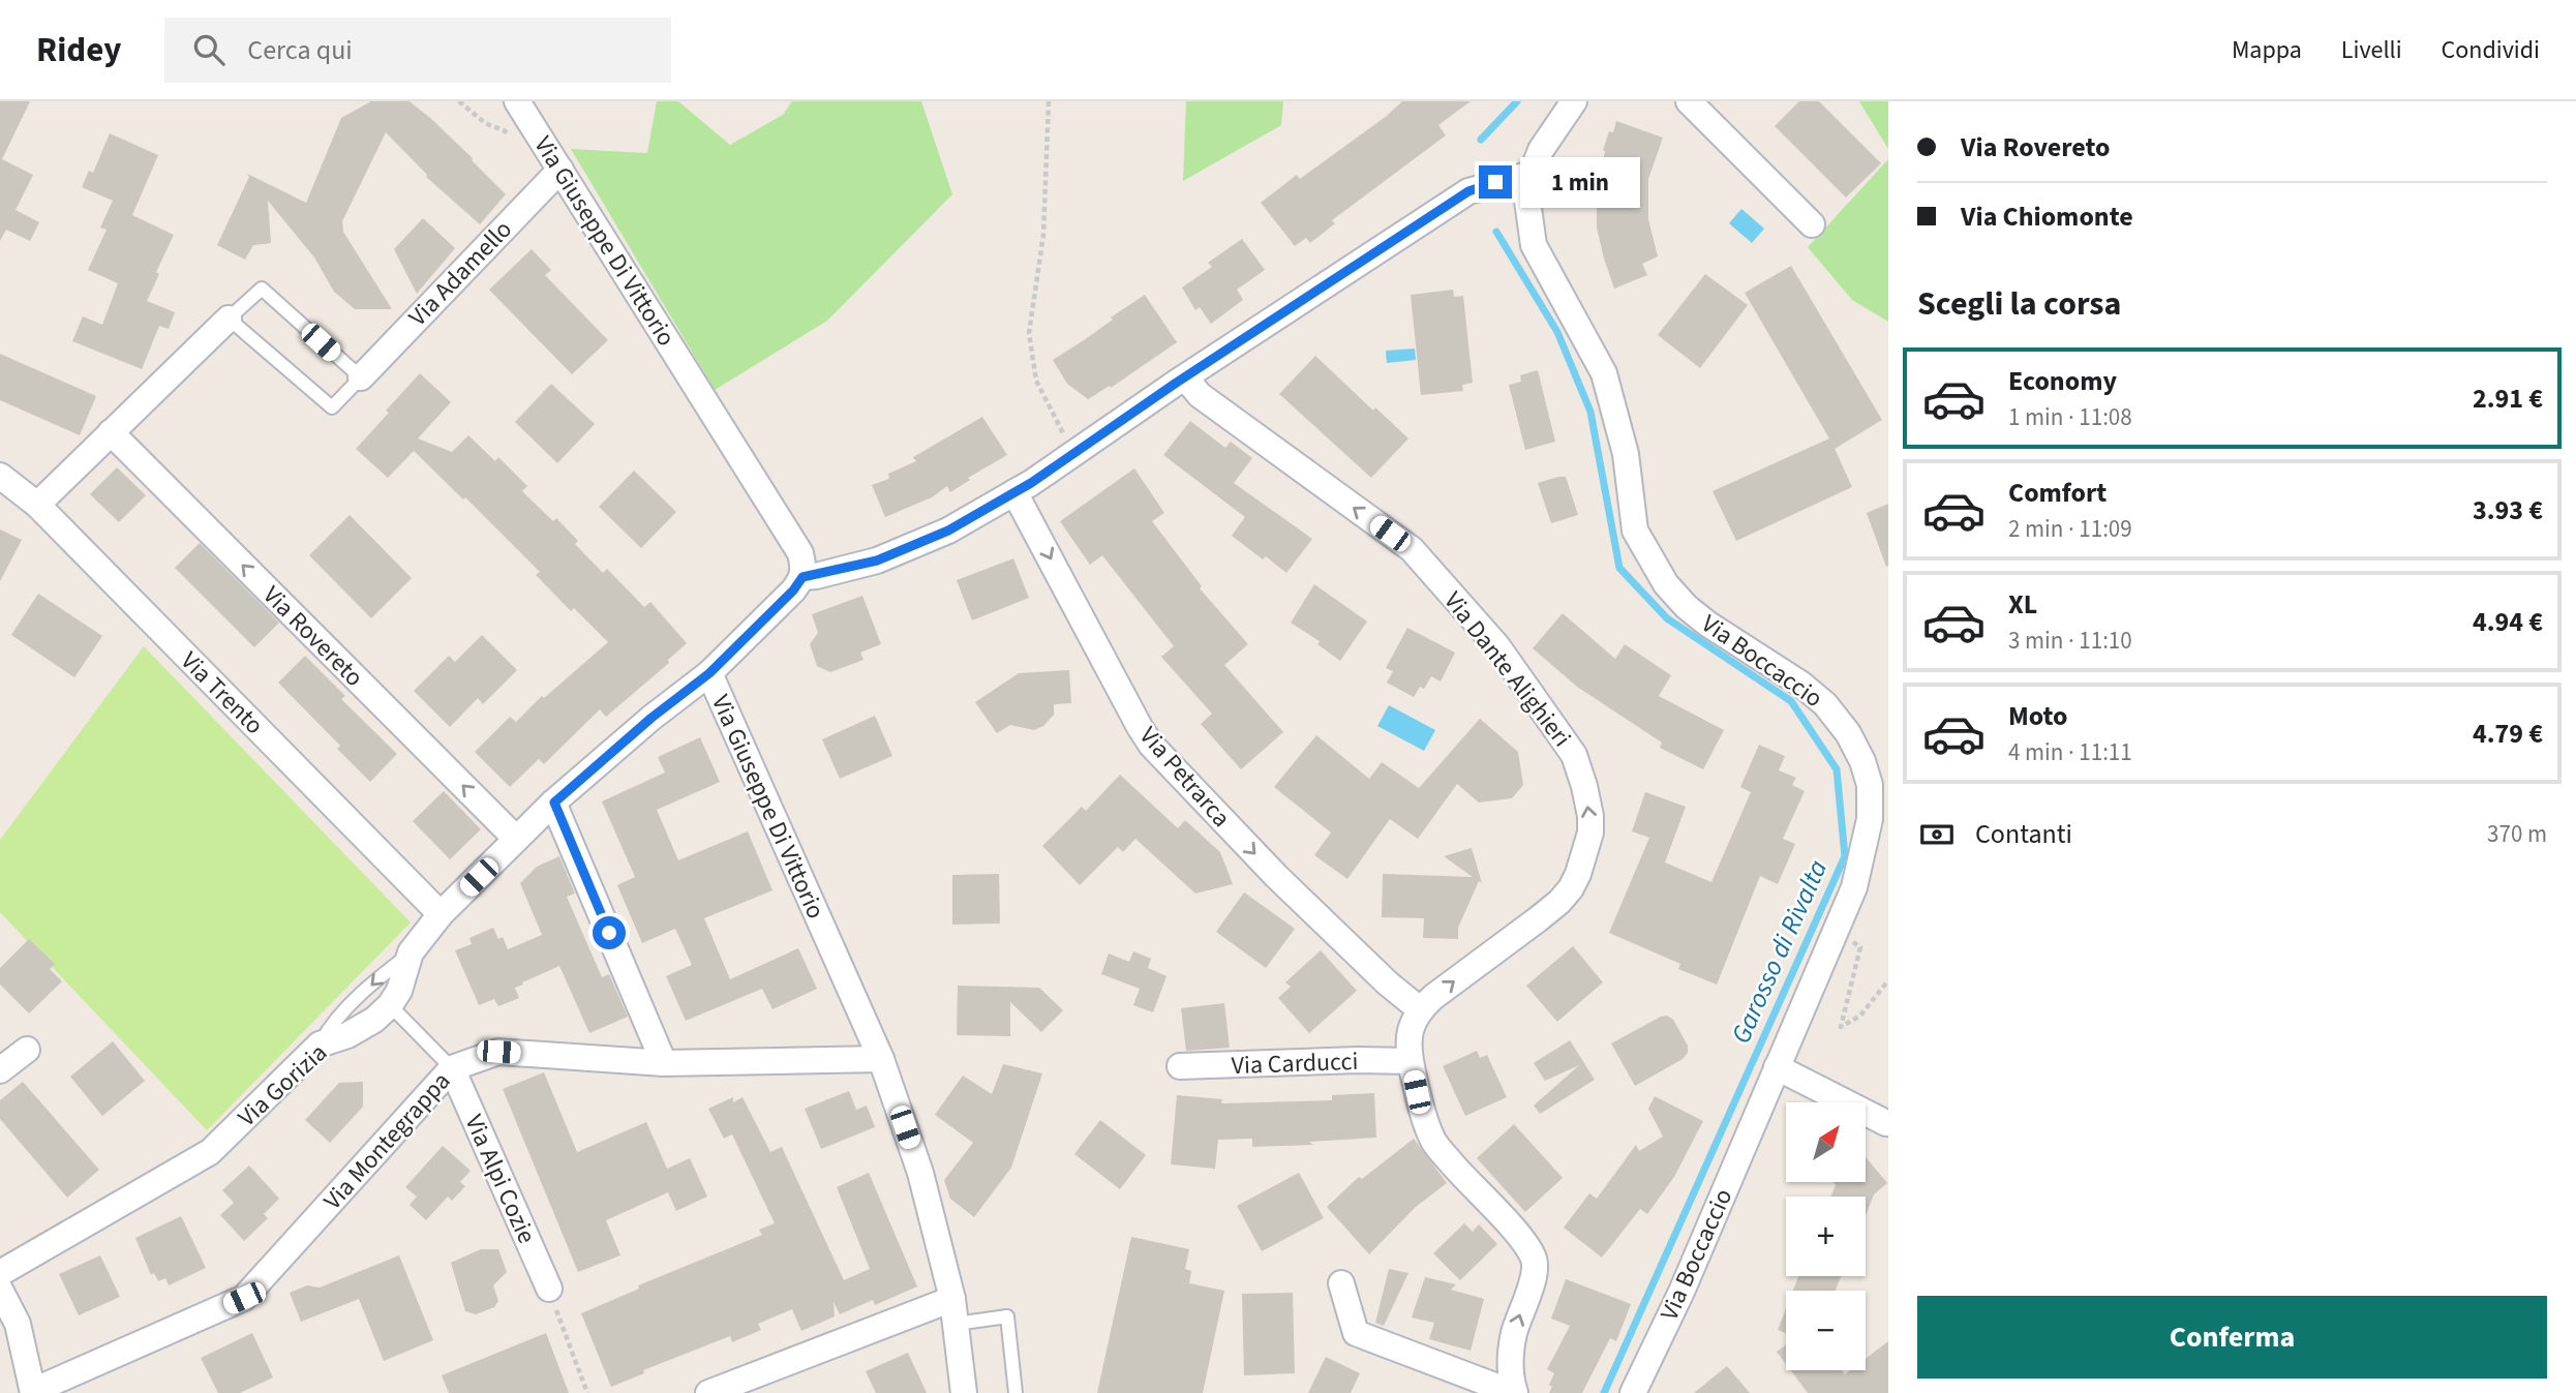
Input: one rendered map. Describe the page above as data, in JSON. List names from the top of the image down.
{
  "streets": {
    "street": [
      "Via Giuseppe Di Vittorio",
      "Via Adamello",
      "Via Rovereto",
      "Via Boccaccio",
      "Via Dante Alighieri",
      "Via Trento",
      "Via Petrarca",
      "Via Carducci",
      "Via Gorizia",
      "Via Montegrappa",
      "Via Alpi Cozie"
    ]
  },
  "crossings": [
    ["Via Giuseppe Di Vittorio", "Via Adamello"],
    ["Via Giuseppe Di Vittorio", "Via Gorizia"],
    ["Via Giuseppe Di Vittorio", "Via Montegrappa"],
    ["Via Rovereto", "Via Gorizia"],
    ["Via Dante Alighieri", "Via Petrarca"],
    ["Via Dante Alighieri", "Via Carducci"],
    ["Via Trento", "Via Gorizia"],
    ["Via Montegrappa", "Via Alpi Cozie"]
  ],
  "one_way": ["Via Rovereto", "Via Petrarca"],
  "water": ["Garosso di Rivalta"],
  "north": "top right",
  "page": {
    "header": "Ridey",
    "search": "Cerca qui",
    "nav": ["Mappa", "Livelli", "Condividi"],
    "banner": ["Via Rovereto", "Via Chiomonte"],
    "bubble": "1 min",
    "heading": "Scegli la corsa",
    "list": [
      {
        "name": "Economy",
        "note": "1 min · 11:08",
        "value": "2.91 €"
      },
      {
        "name": "Comfort",
        "note": "2 min · 11:09",
        "value": "3.93 €"
      },
      {
        "name": "XL",
        "note": "3 min · 11:10",
        "value": "4.94 €"
      },
      {
        "name": "Moto",
        "note": "4 min · 11:11",
        "value": "4.79 €"
      }
    ],
    "pay": ["Contanti", "370 m"],
    "map_buttons": ["+", "−"],
    "buttons": "Conferma"
  }
}
